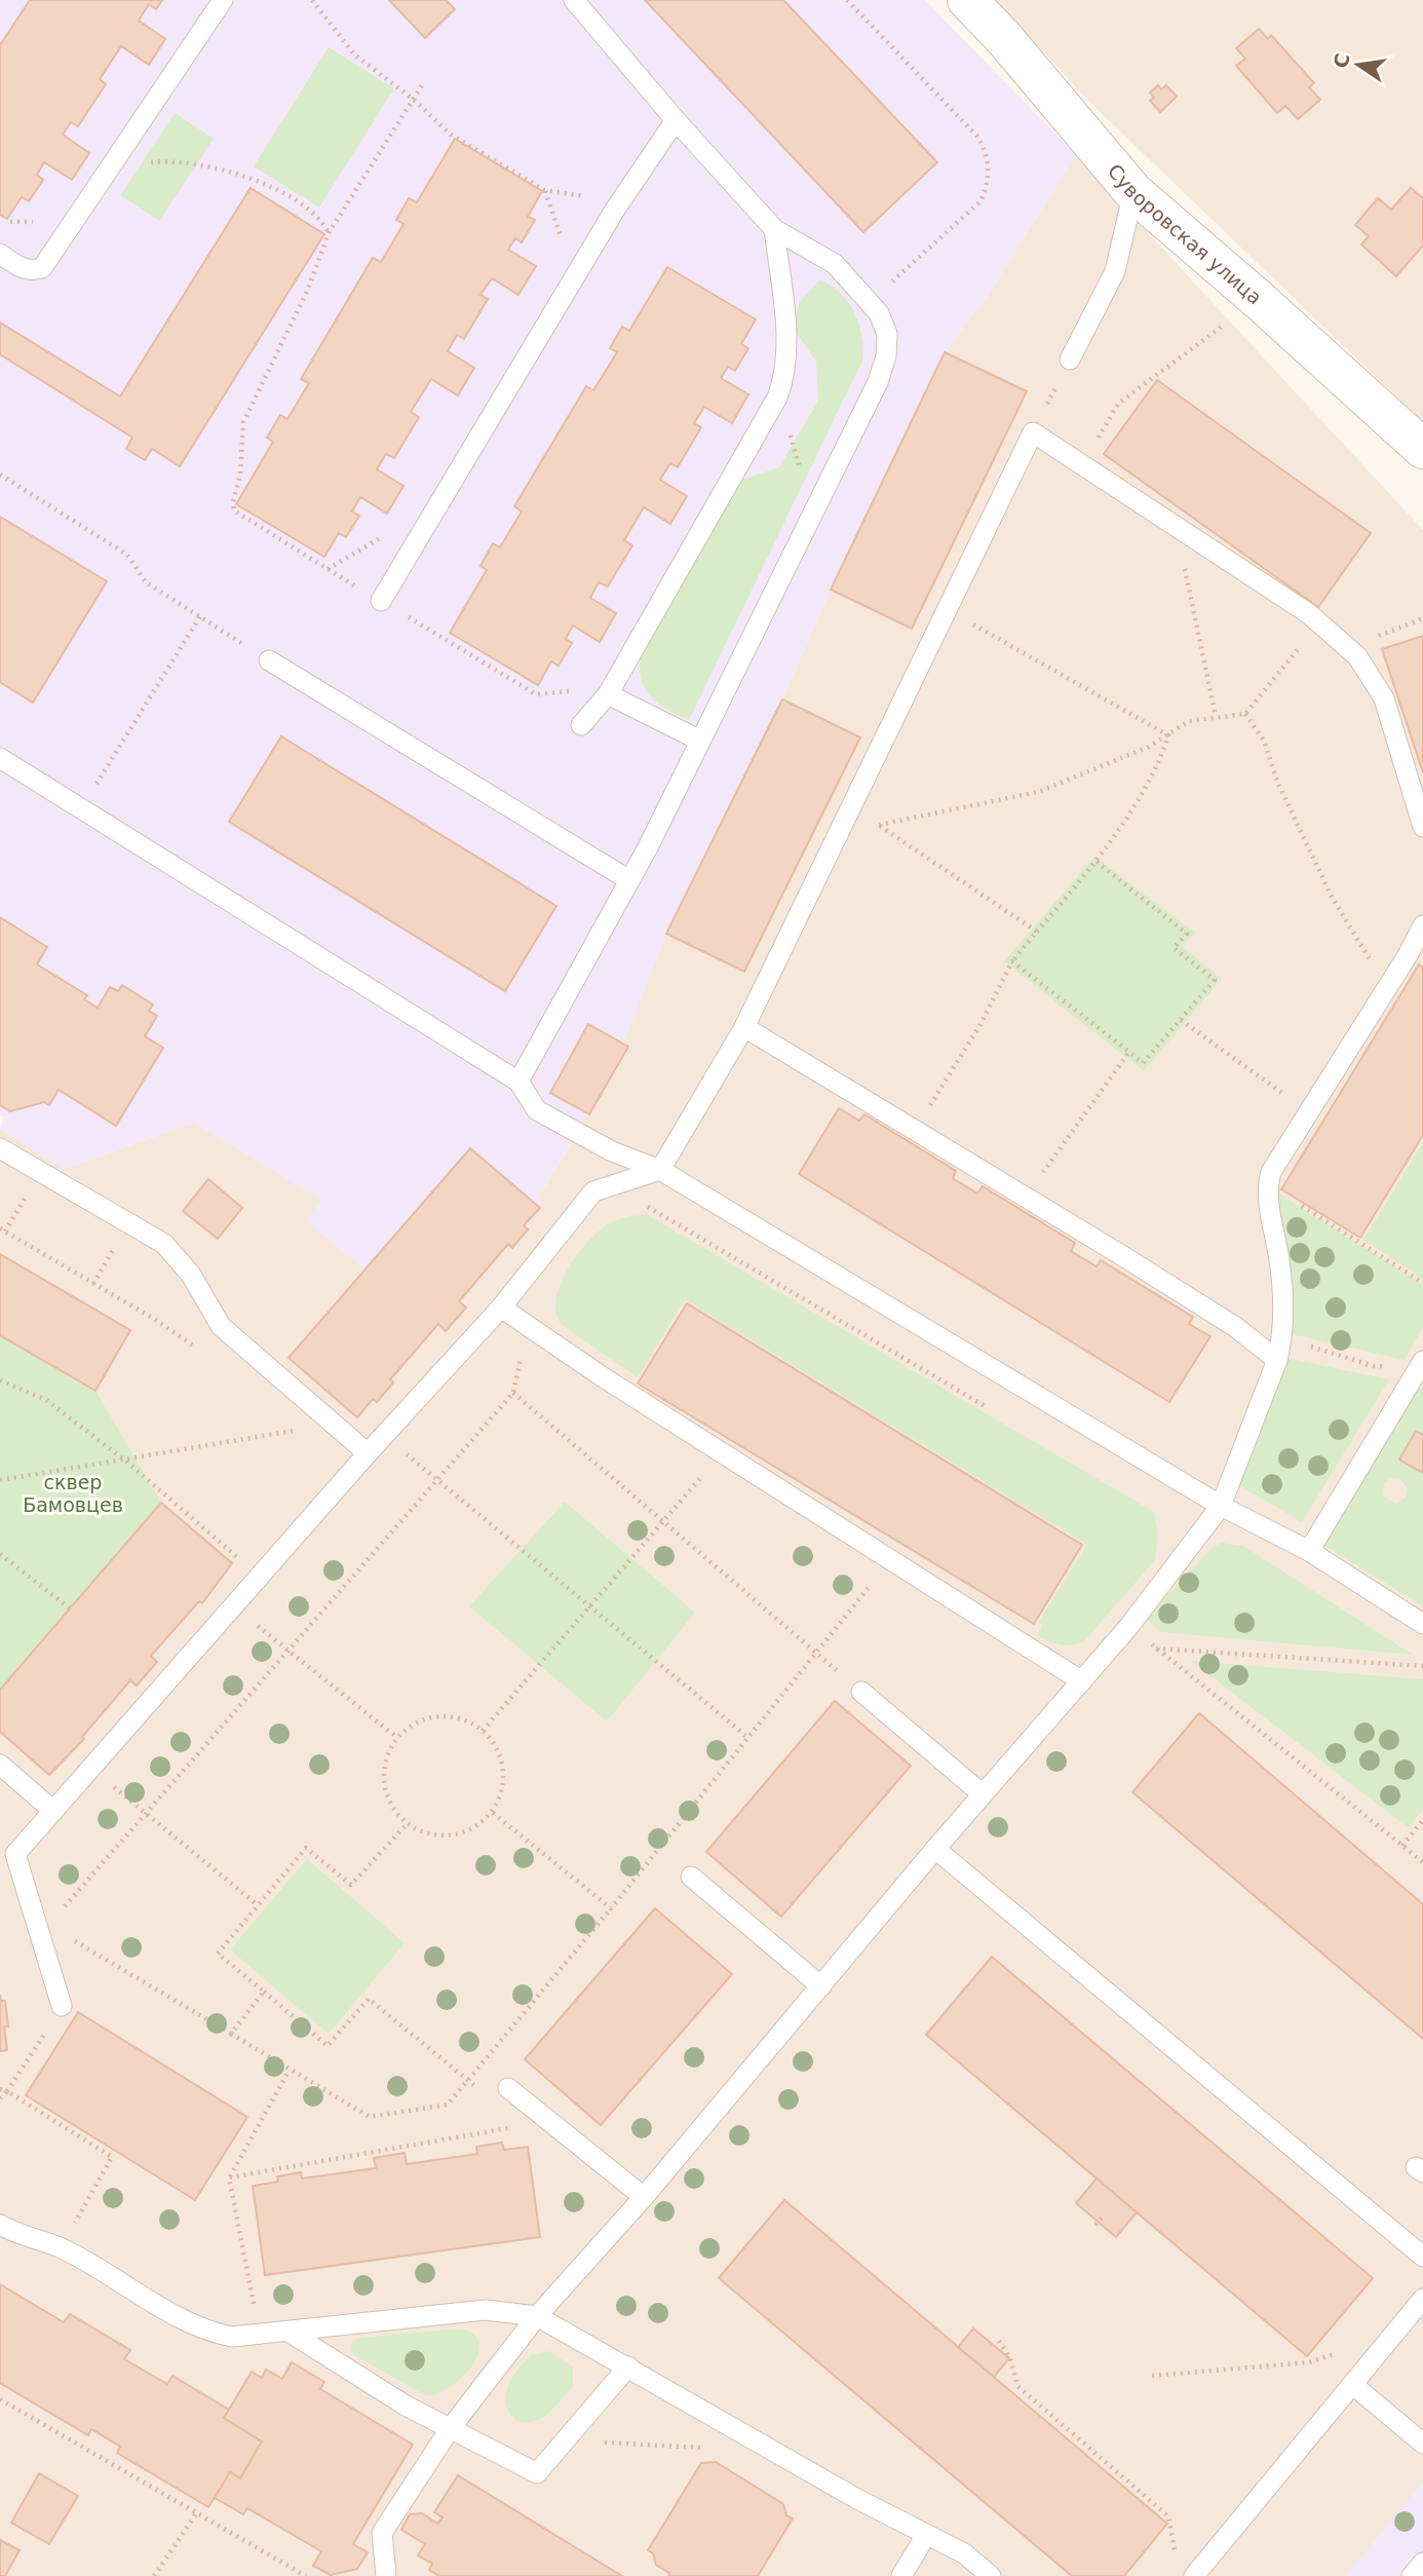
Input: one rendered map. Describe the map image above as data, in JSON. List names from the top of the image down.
{
  "streets": {
    "street": ["Суворовская улица"]
  },
  "parks": ["сквер Бамовцев"],
  "north": "left"
}
